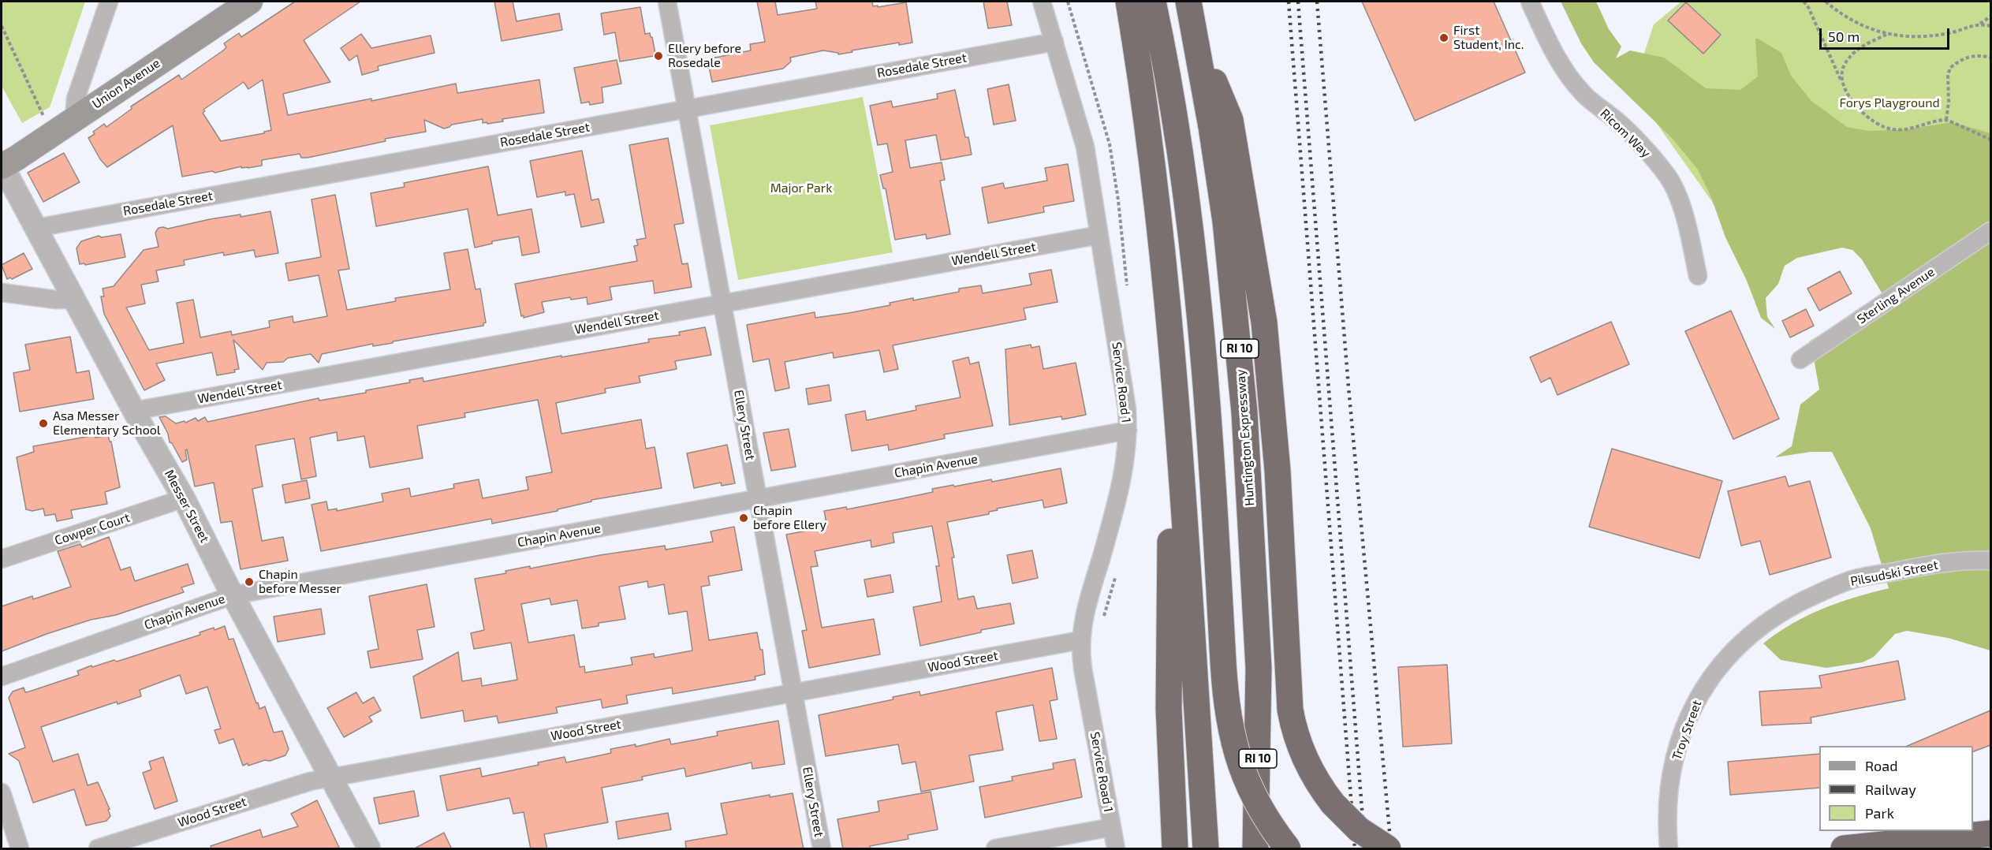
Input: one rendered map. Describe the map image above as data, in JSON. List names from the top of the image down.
{
  "streets": {
    "highway": ["RI 10", "Huntington Expressway"],
    "main road": ["Union Avenue"],
    "street": [
      "Rosedale Street",
      "Ricom Way",
      "Wendell Street",
      "Sterling Avenue",
      "Service Road 1",
      "Ellery Street",
      "Chapin Avenue",
      "Messer Street",
      "Cowper Court",
      "Pilsudski Street",
      "Wood Street",
      "Troy Street"
    ]
  },
  "crossings": [
    ["Rosedale Street", "Service Road 1"],
    ["Rosedale Street", "Ellery Street"],
    ["Rosedale Street", "Messer Street"],
    ["Union Avenue", "Messer Street"],
    ["Wendell Street", "Service Road 1"],
    ["Wendell Street", "Ellery Street"],
    ["Wendell Street", "Messer Street"],
    ["Service Road 1", "Chapin Avenue"],
    ["Service Road 1", "Wood Street"],
    ["Ellery Street", "Chapin Avenue"],
    ["Ellery Street", "Wood Street"],
    ["Chapin Avenue", "Messer Street"],
    ["Messer Street", "Cowper Court"],
    ["Messer Street", "Wood Street"],
    ["Pilsudski Street", "Troy Street"]
  ],
  "parks": ["Forys Playground", "Major Park"],
  "places": [
    "First Student, Inc.",
    "Ellery before Rosedale",
    "Asa Messer Elementary School",
    "Chapin before Ellery",
    "Chapin before Messer"
  ],
  "legend": ["Road", "Railway", "Park"],
  "scale_bar": "50 m"
}
